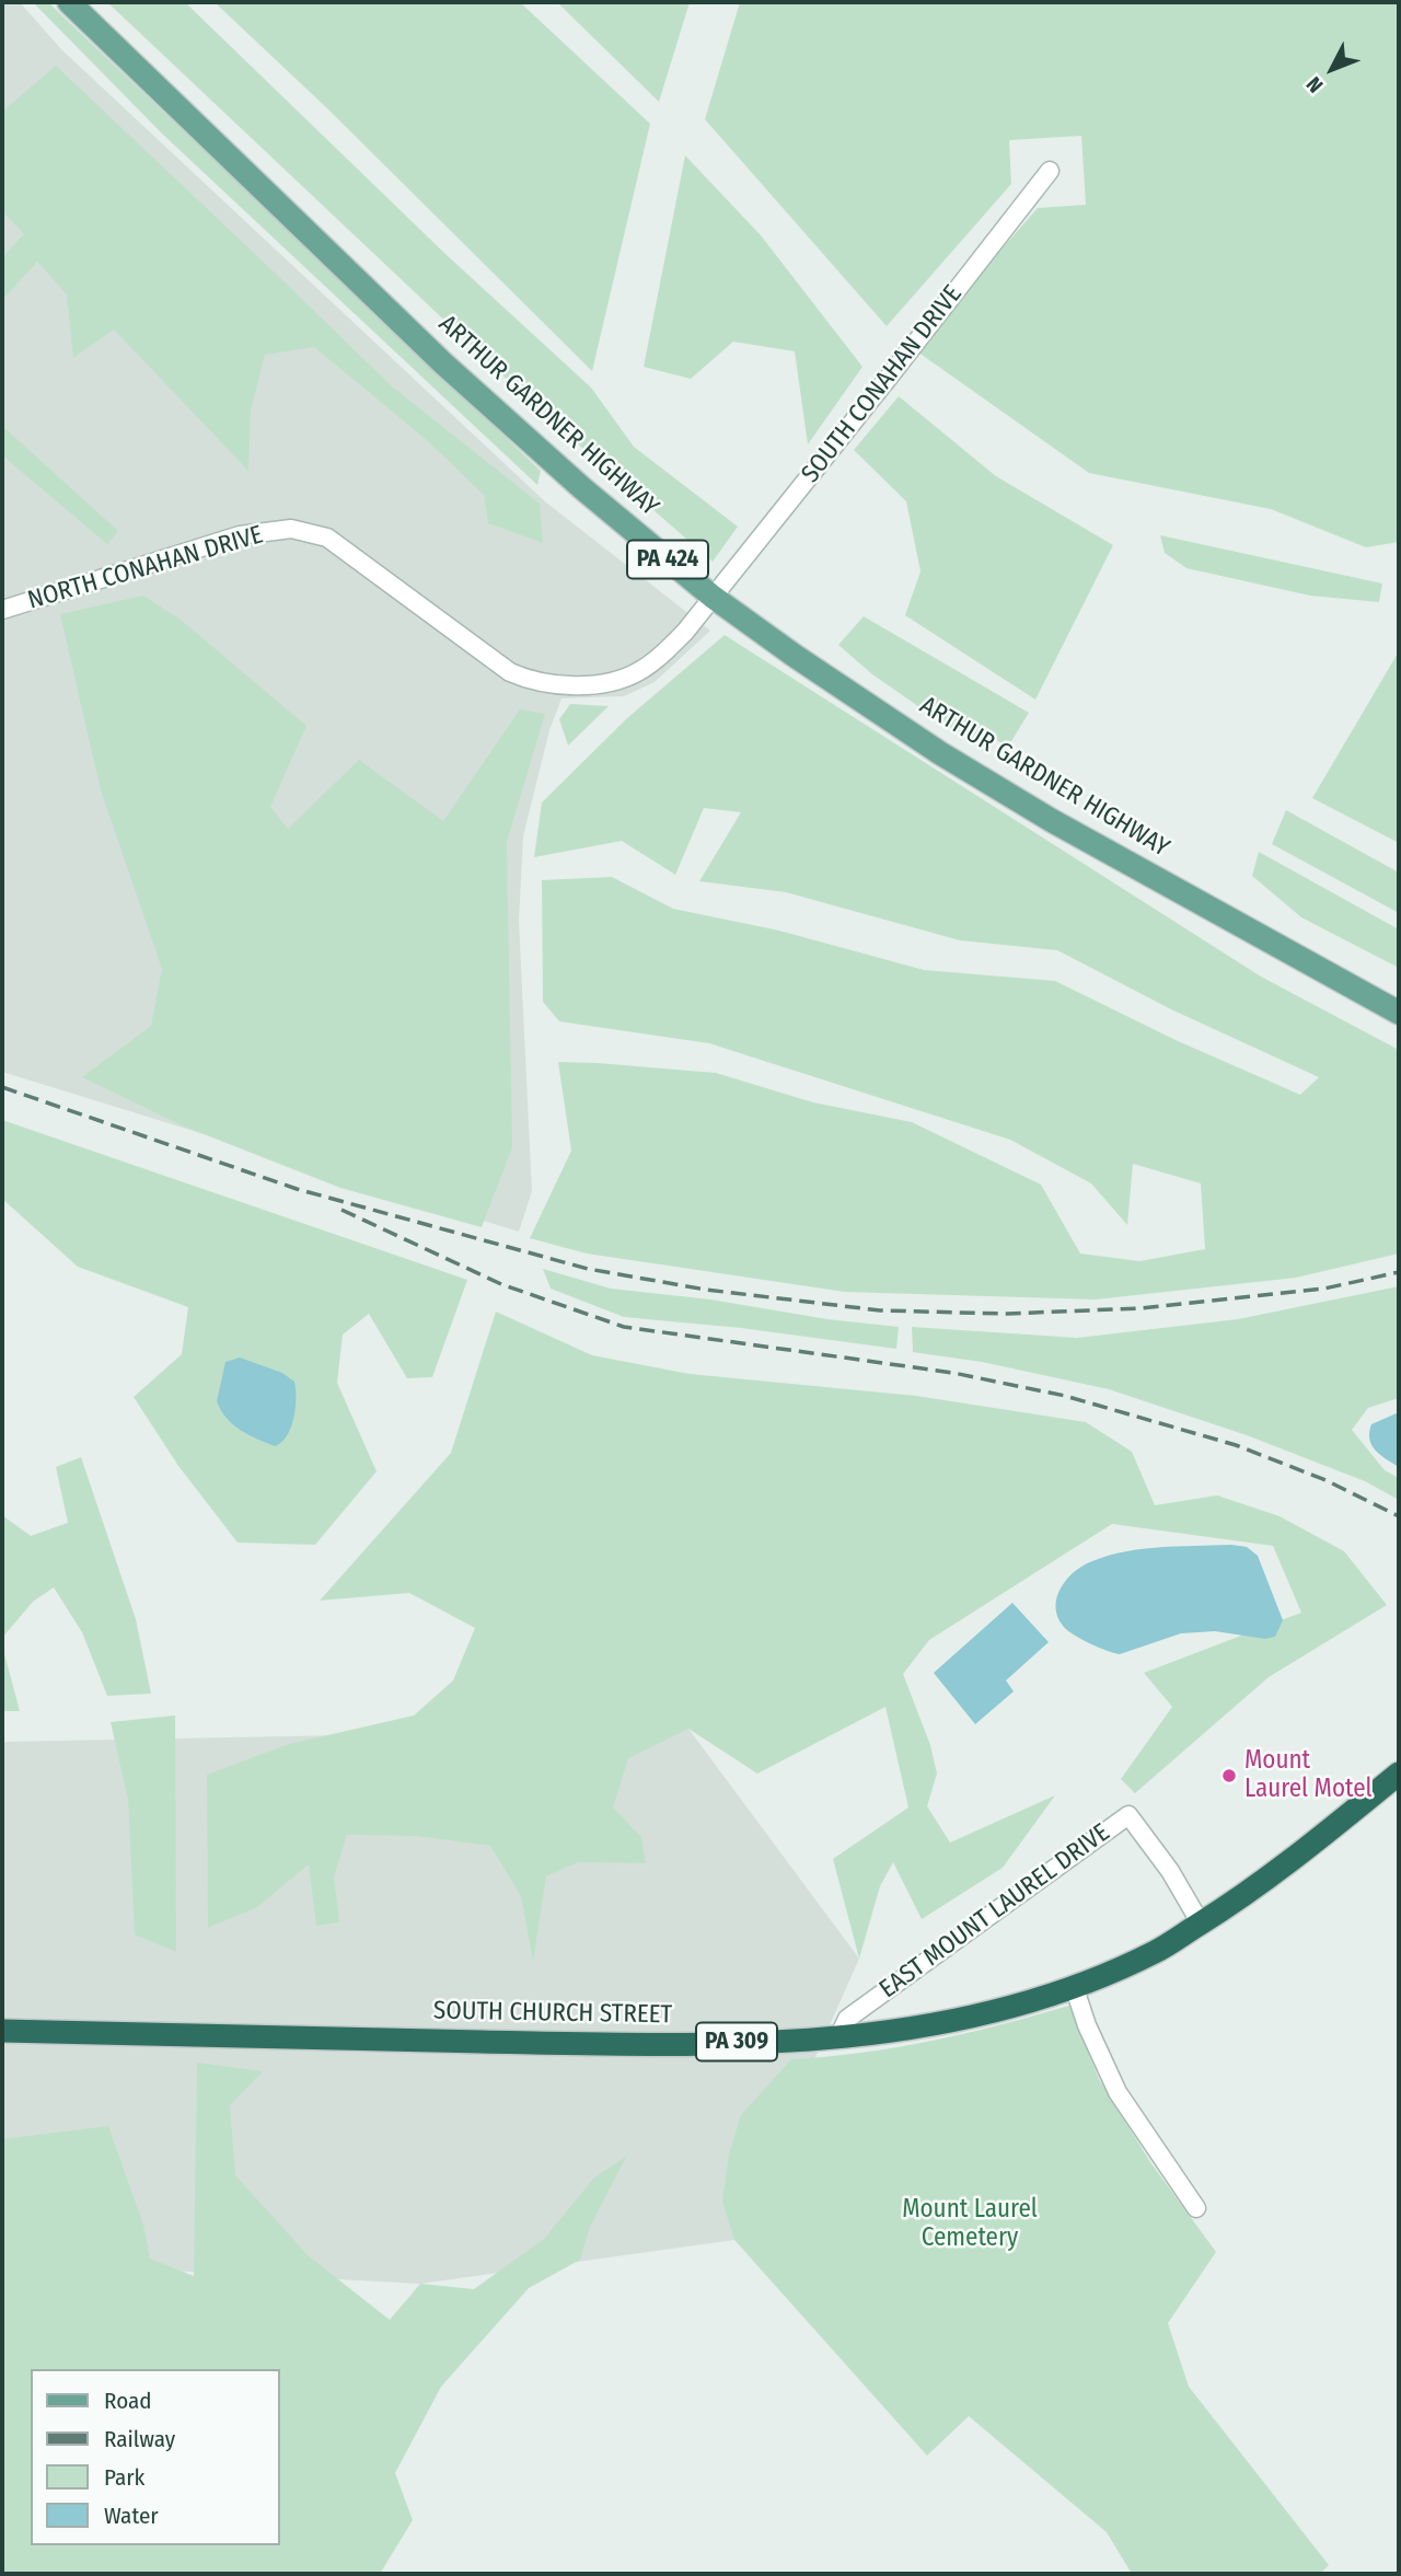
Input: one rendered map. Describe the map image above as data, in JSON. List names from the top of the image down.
{
  "streets": {
    "highway": ["SOUTH CHURCH STREET", "PA 309"],
    "main road": ["ARTHUR GARDNER HIGHWAY", "PA 424"],
    "street": ["SOUTH CONAHAN DRIVE", "NORTH CONAHAN DRIVE", "EAST MOUNT LAUREL DRIVE"]
  },
  "crossings": [
    ["SOUTH CONAHAN DRIVE", "ARTHUR GARDNER HIGHWAY"],
    ["SOUTH CONAHAN DRIVE", "NORTH CONAHAN DRIVE"],
    ["ARTHUR GARDNER HIGHWAY", "NORTH CONAHAN DRIVE"],
    ["EAST MOUNT LAUREL DRIVE", "SOUTH CHURCH STREET"]
  ],
  "parks": ["Mount Laurel Cemetery"],
  "places": ["Mount Laurel Motel"],
  "legend": [
    "Road",
    "Railway",
    "Park",
    "Water"
  ],
  "north": "bottom left"
}
